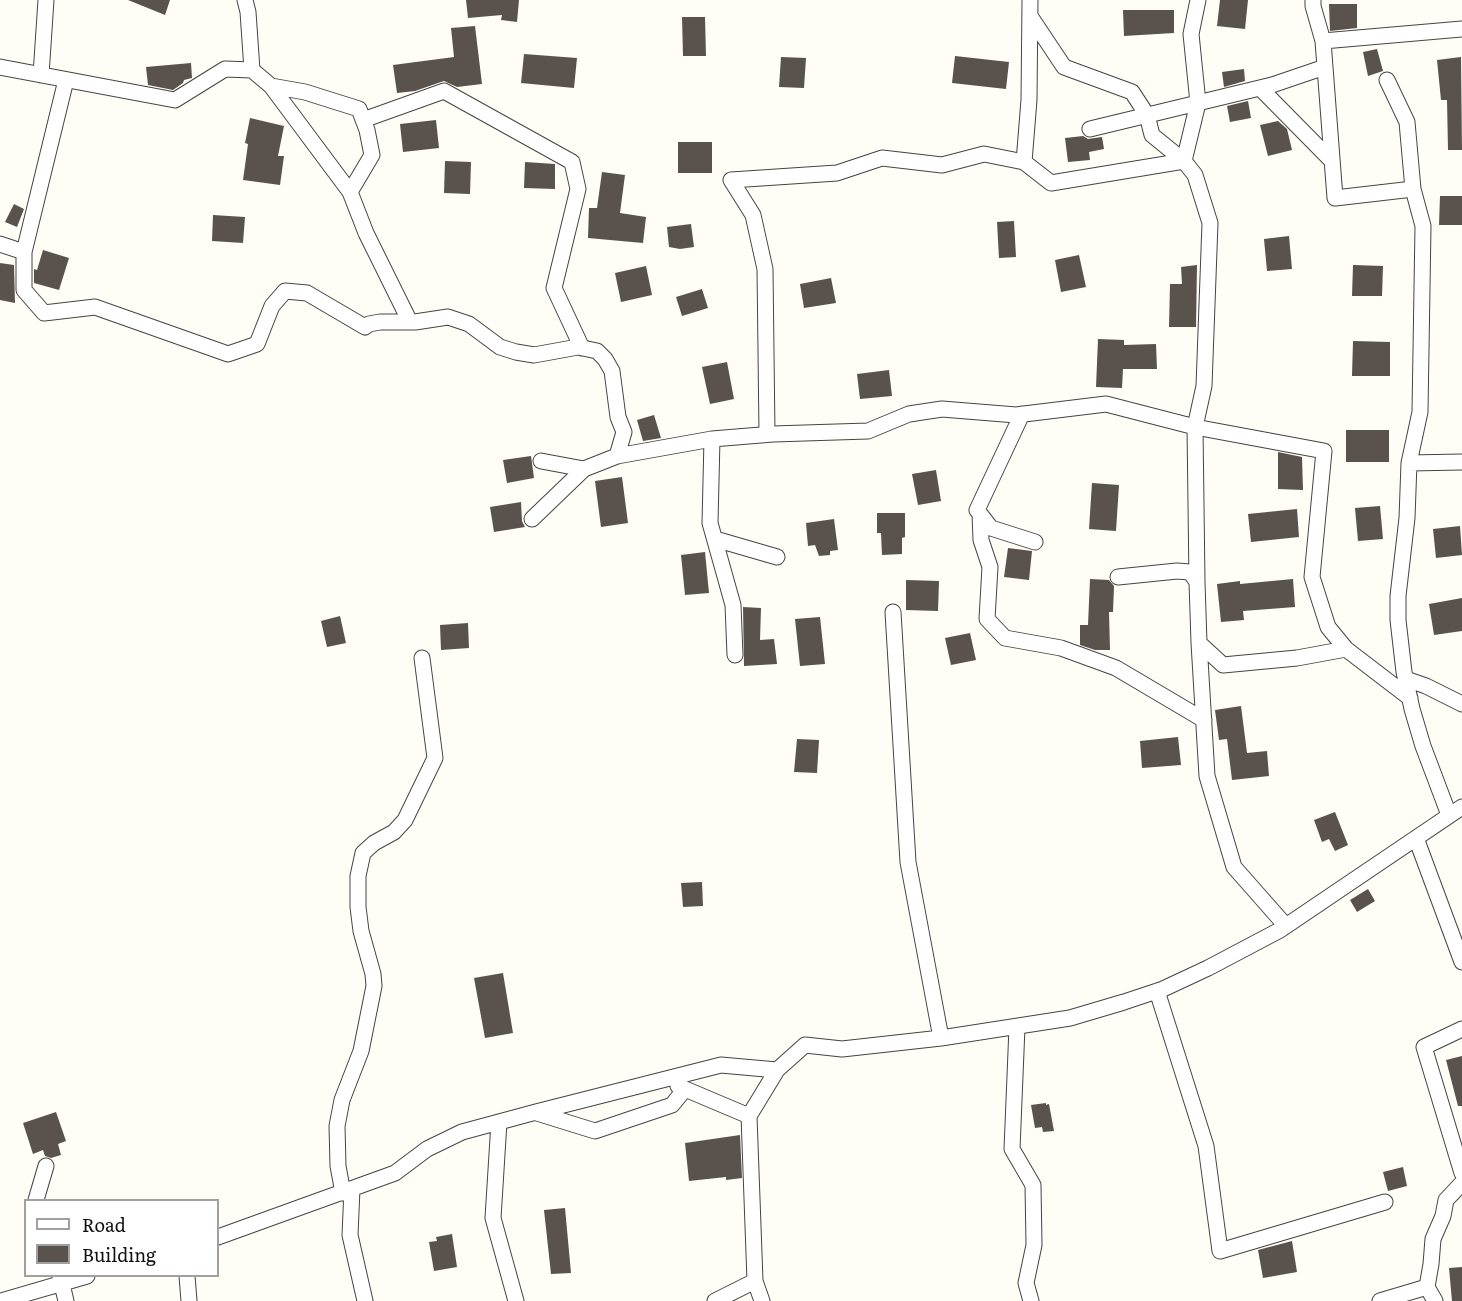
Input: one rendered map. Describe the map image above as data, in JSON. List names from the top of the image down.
{
  "legend": ["Road", "Building"]
}
